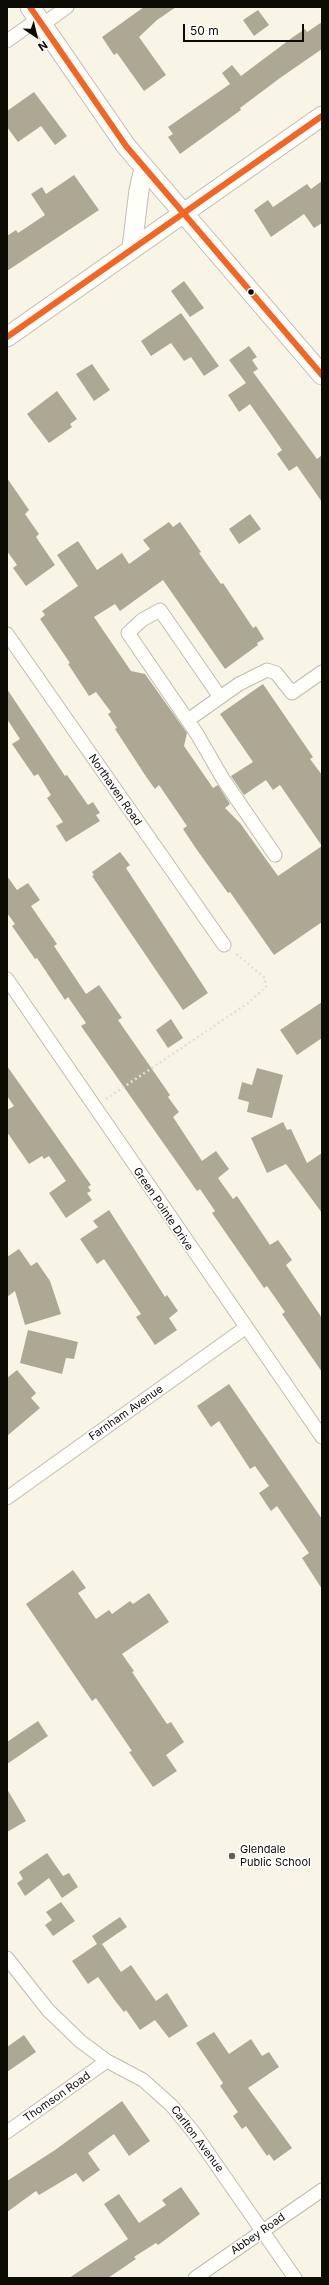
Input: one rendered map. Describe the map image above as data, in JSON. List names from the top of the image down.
{
  "streets": {
    "street": [
      "Northaven Road",
      "Green Pointe Drive",
      "Farnham Avenue",
      "Thomson Road",
      "Carlton Avenue",
      "Abbey Road"
    ]
  },
  "crossings": [
    ["Green Pointe Drive", "Farnham Avenue"],
    ["Thomson Road", "Carlton Avenue"],
    ["Carlton Avenue", "Abbey Road"]
  ],
  "places": ["Glendale Public School"],
  "scale_bar": "50 m",
  "north": "bottom right"
}
